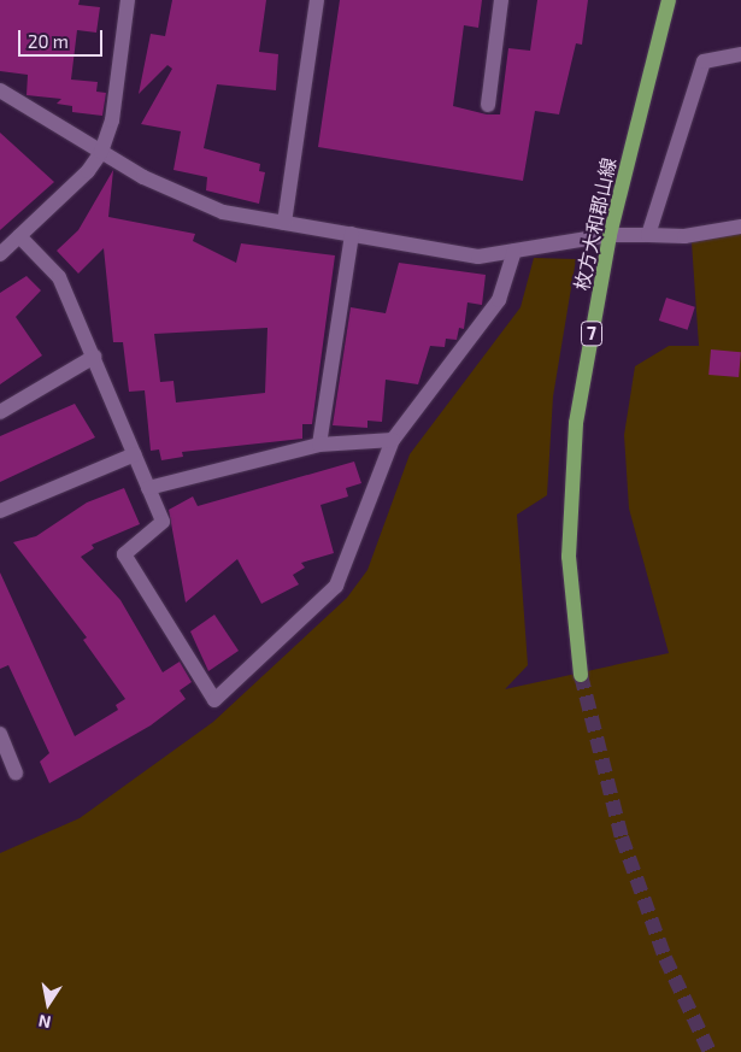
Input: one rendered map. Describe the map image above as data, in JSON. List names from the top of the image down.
{
  "streets": {
    "main road": ["枚方大和郡山線", "7"]
  },
  "scale_bar": "20 m",
  "north": "bottom"
}
